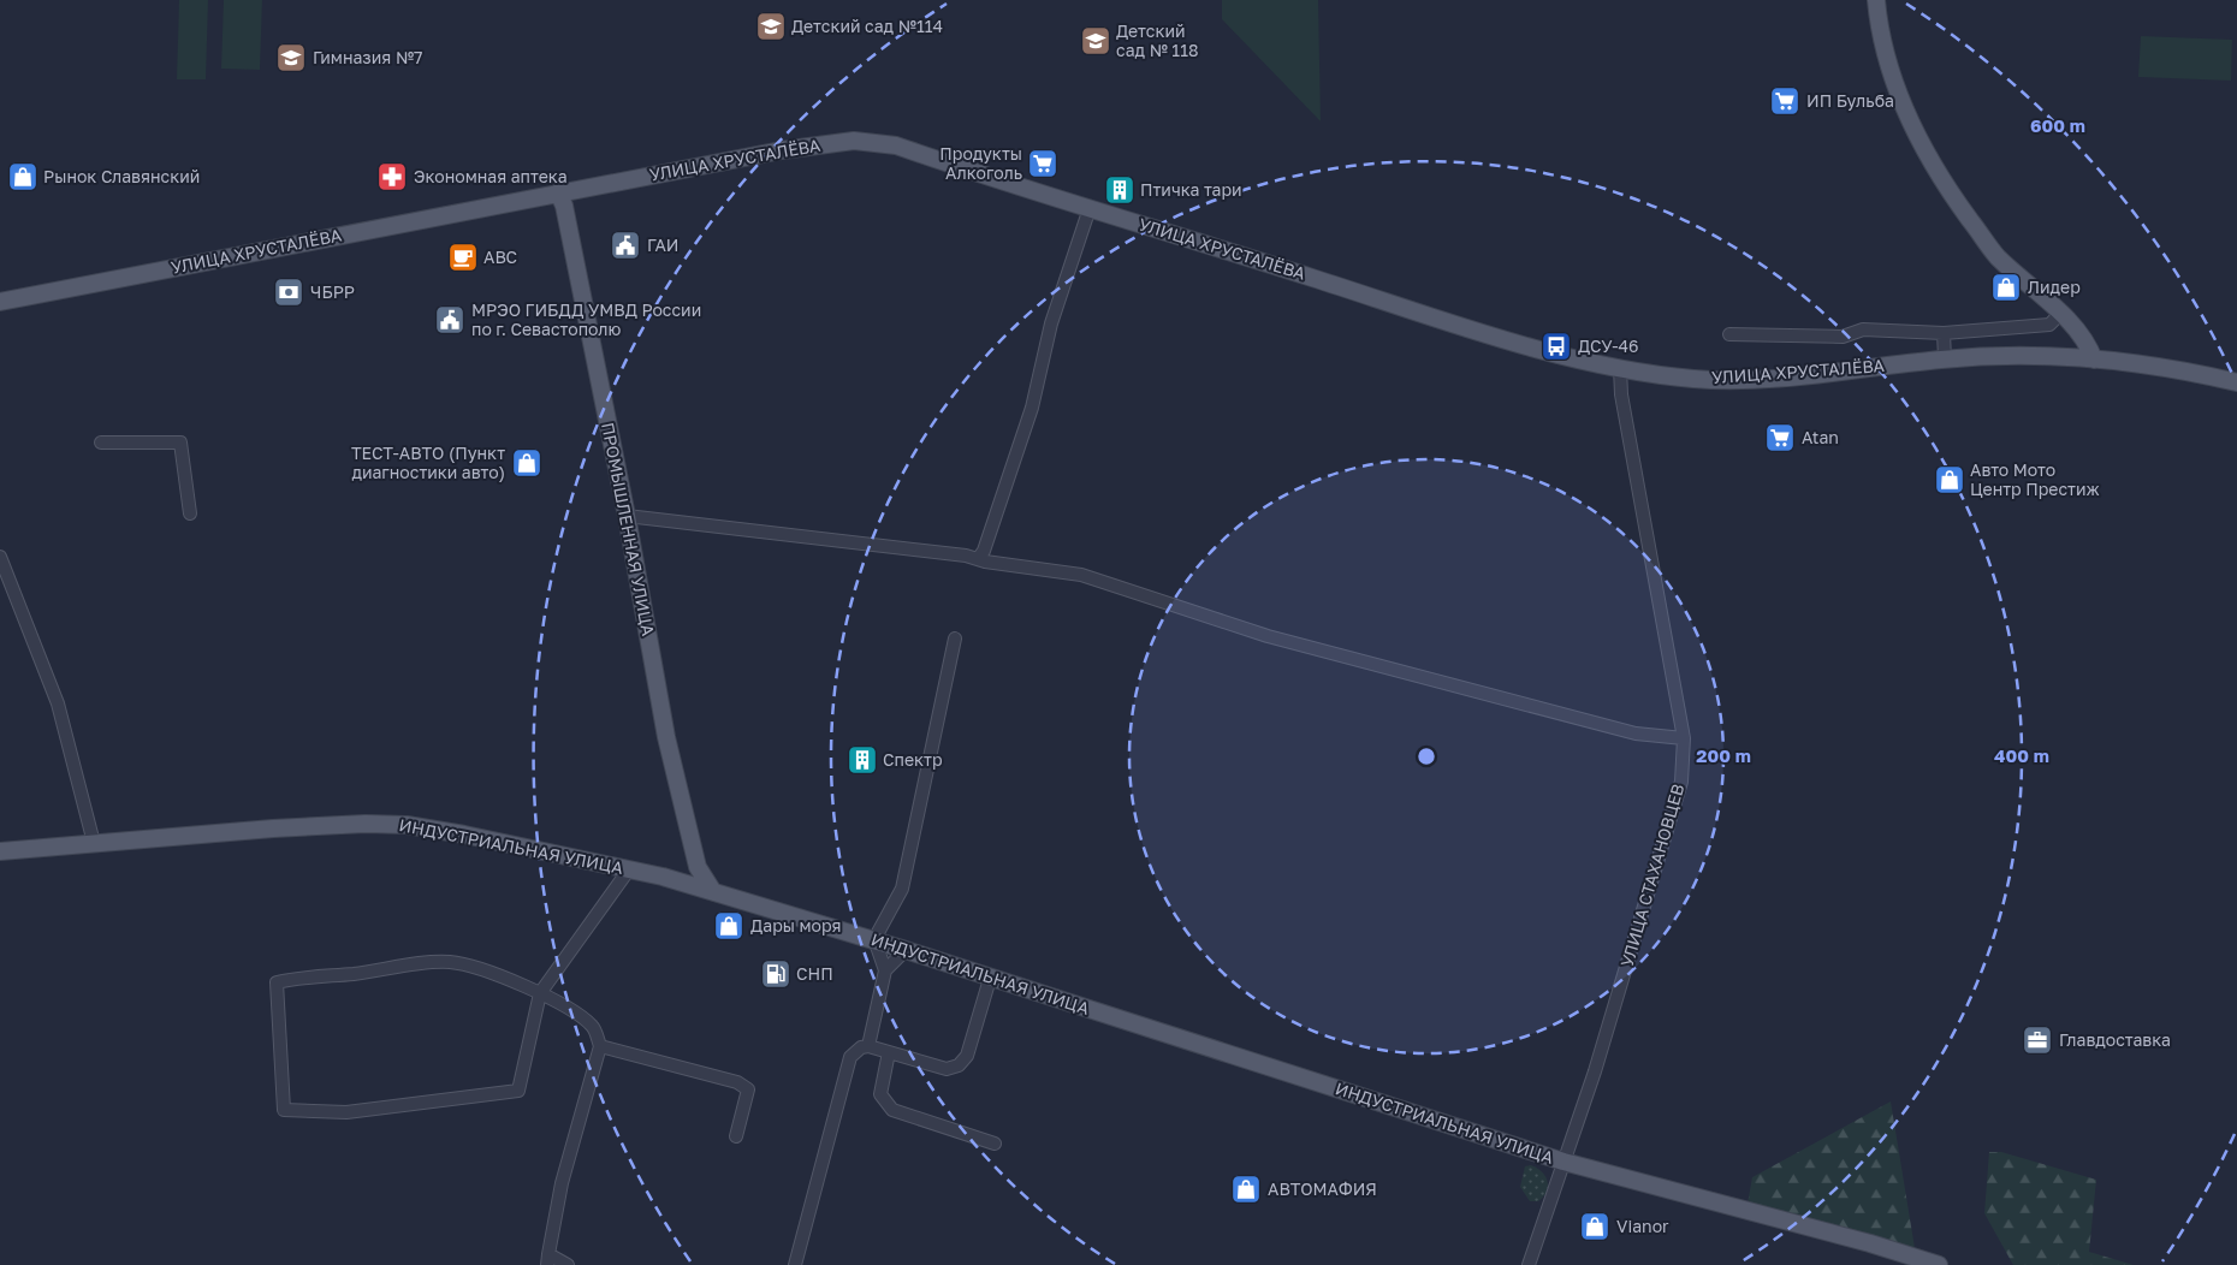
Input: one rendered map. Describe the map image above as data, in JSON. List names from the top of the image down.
{
  "streets": {
    "main road": ["УЛИЦА ХРУСТАЛЁВА", "ПРОМЫШЛЕННАЯ УЛИЦА", "ИНДУСТРИАЛЬНАЯ УЛИЦА"],
    "street": ["УЛИЦА СТАХАНОВЦЕВ"]
  },
  "crossings": [
    ["УЛИЦА ХРУСТАЛЁВА", "ПРОМЫШЛЕННАЯ УЛИЦА"],
    ["УЛИЦА ХРУСТАЛЁВА", "УЛИЦА СТАХАНОВЦЕВ"],
    ["ПРОМЫШЛЕННАЯ УЛИЦА", "ИНДУСТРИАЛЬНАЯ УЛИЦА"],
    ["ИНДУСТРИАЛЬНАЯ УЛИЦА", "УЛИЦА СТАХАНОВЦЕВ"]
  ],
  "places": {
    "school or university": ["Детский сад №114", "Детский сад № 118", "Гимназия №7"],
    "supermarket": ["ИП Бульба", "Продукты Алкоголь", "Atan"],
    "shop": [
      "Рынок Славянский",
      "Лидер",
      "ТЕСТ-АВТО (Пункт диагностики авто)",
      "Авто Мото Центр Престиж",
      "Дары моря",
      "АВТОМАФИЯ",
      "Vianor"
    ],
    "pharmacy": ["Экономная аптека"],
    "building": ["Птичка тари", "Спектр"],
    "public building": ["ГАИ", "МРЭО ГИБДД УМВД России по г. Севастополю"],
    "cafe": ["АВС"],
    "bank": ["ЧБРР"],
    "bus stop": ["ДСУ-46"],
    "fuel station": ["СНП"],
    "office": ["Главдоставка"]
  },
  "rings": ["600 m", "200 m", "400 m"]
}
